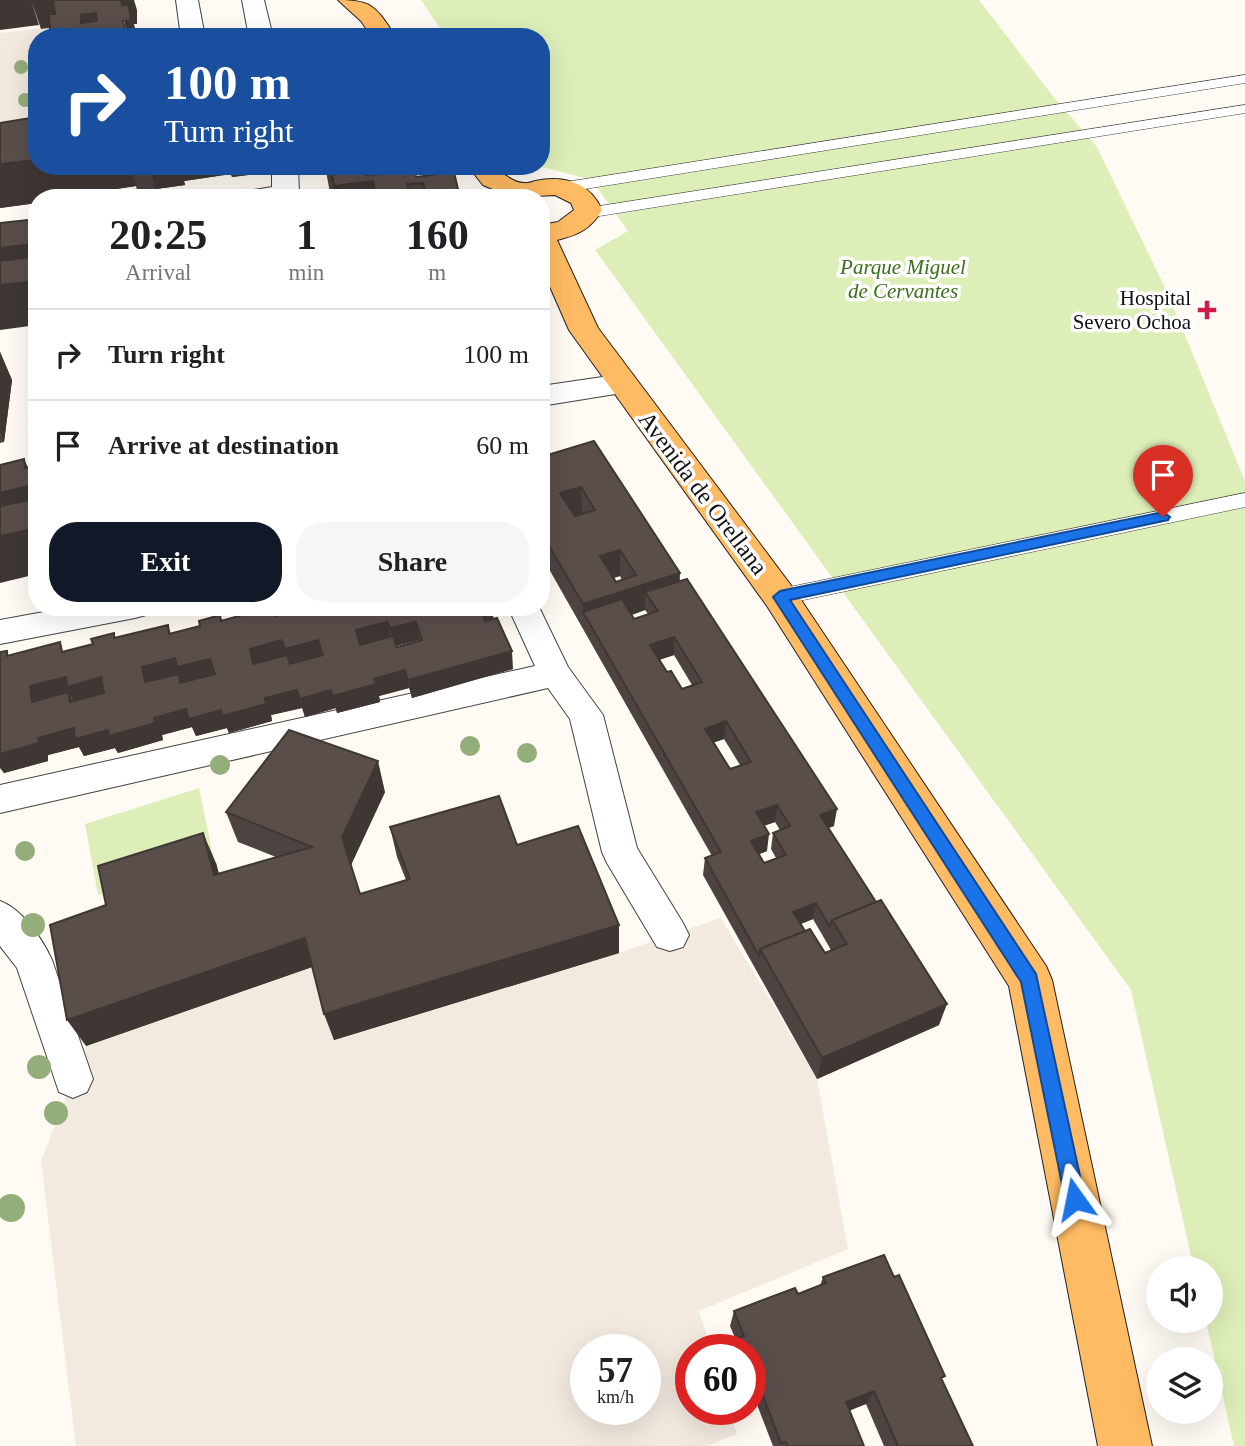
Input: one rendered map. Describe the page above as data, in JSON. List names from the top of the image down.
{
  "streets": {
    "main road": ["Avenida de Orellana"]
  },
  "parks": ["Parque Miguel de Cervantes"],
  "places": {
    "health": ["Hospital Severo Ochoa"]
  },
  "page": {
    "turn": ["100 m", "Turn right"],
    "eta": [
      "20:25",
      "Arrival",
      "1",
      "min",
      "160",
      "m"
    ],
    "list": [
      {
        "name": "Turn right",
        "value": "100 m"
      },
      {
        "name": "Arrive at destination",
        "value": "60 m"
      }
    ],
    "buttons": ["Exit", "Share"],
    "speed": "57 km/h",
    "limit": "60"
  }
}
